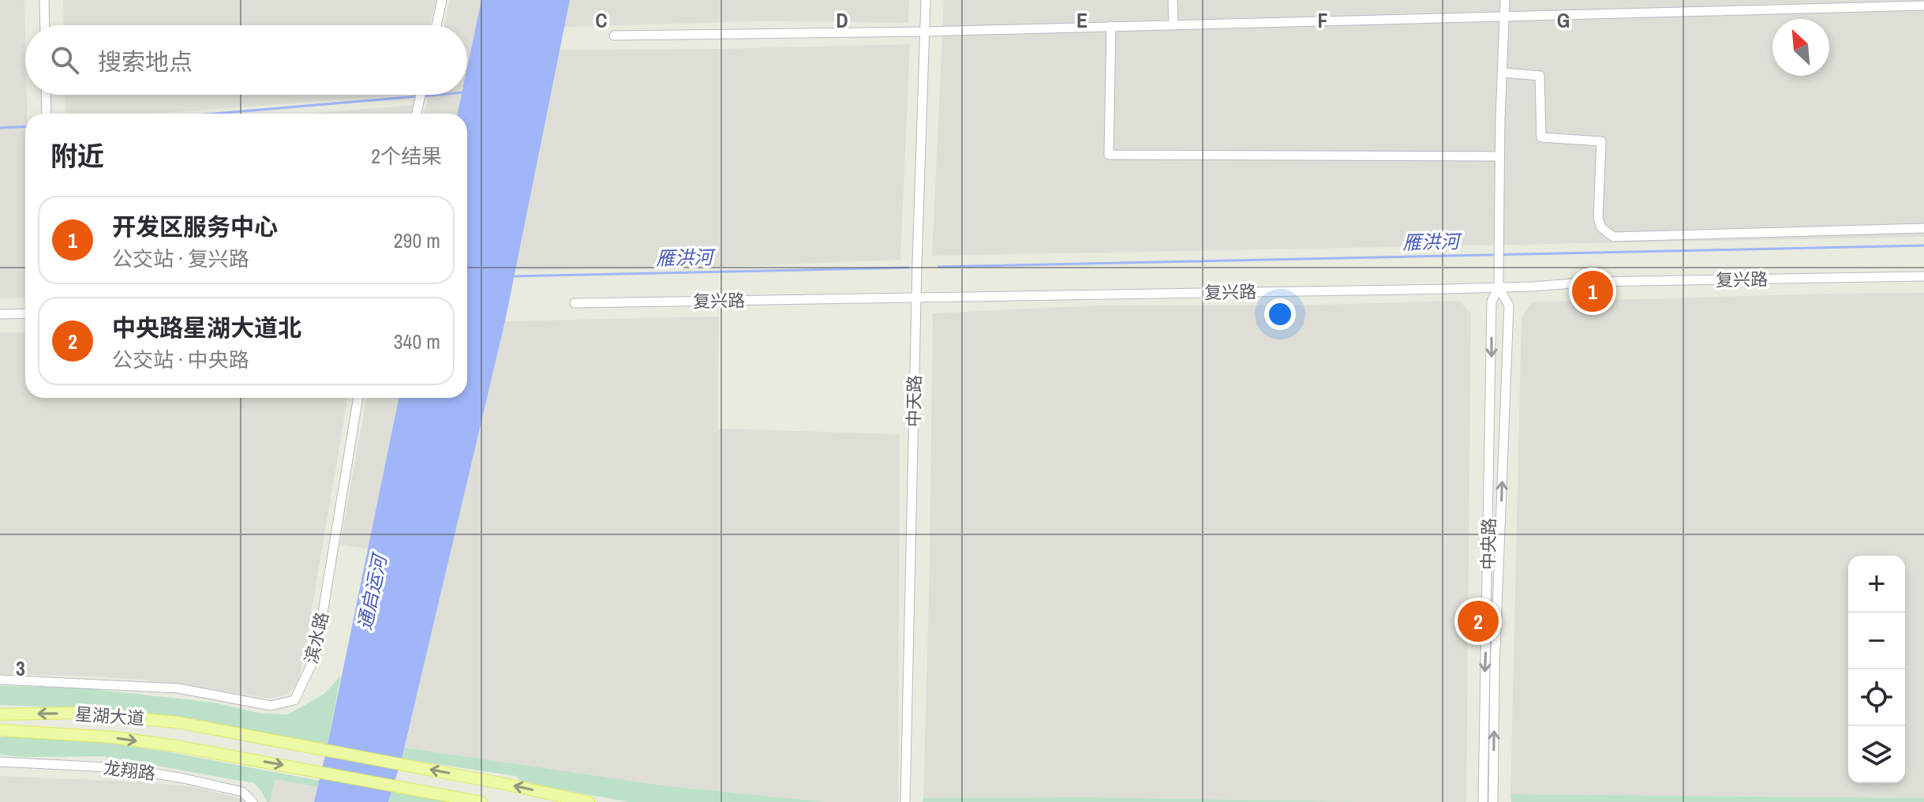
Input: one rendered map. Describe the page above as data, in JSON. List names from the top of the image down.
{
  "streets": {
    "main road": ["星湖大道"],
    "street": [
      "复兴路",
      "中天路",
      "中央路",
      "滨水路",
      "龙翔路"
    ]
  },
  "crossings": [
    ["复兴路", "中天路"],
    ["复兴路", "中央路"]
  ],
  "water": ["雁洪河", "通启运河"],
  "north": "top left",
  "page": {
    "search": "搜索地点",
    "heading": ["附近", "2个结果"],
    "list": [
      {
        "mark": "1",
        "name": "开发区服务中心",
        "note": "公交站 · 复兴路",
        "value": "290 m"
      },
      {
        "mark": "2",
        "name": "中央路星湖大道北",
        "note": "公交站 · 中央路",
        "value": "340 m"
      }
    ],
    "pins": ["1", "2"],
    "map_buttons": ["+", "−"]
  },
  "grid": {
    "columns": [
      "C",
      "D",
      "E",
      "F",
      "G"
    ],
    "rows": ["3"]
  }
}
